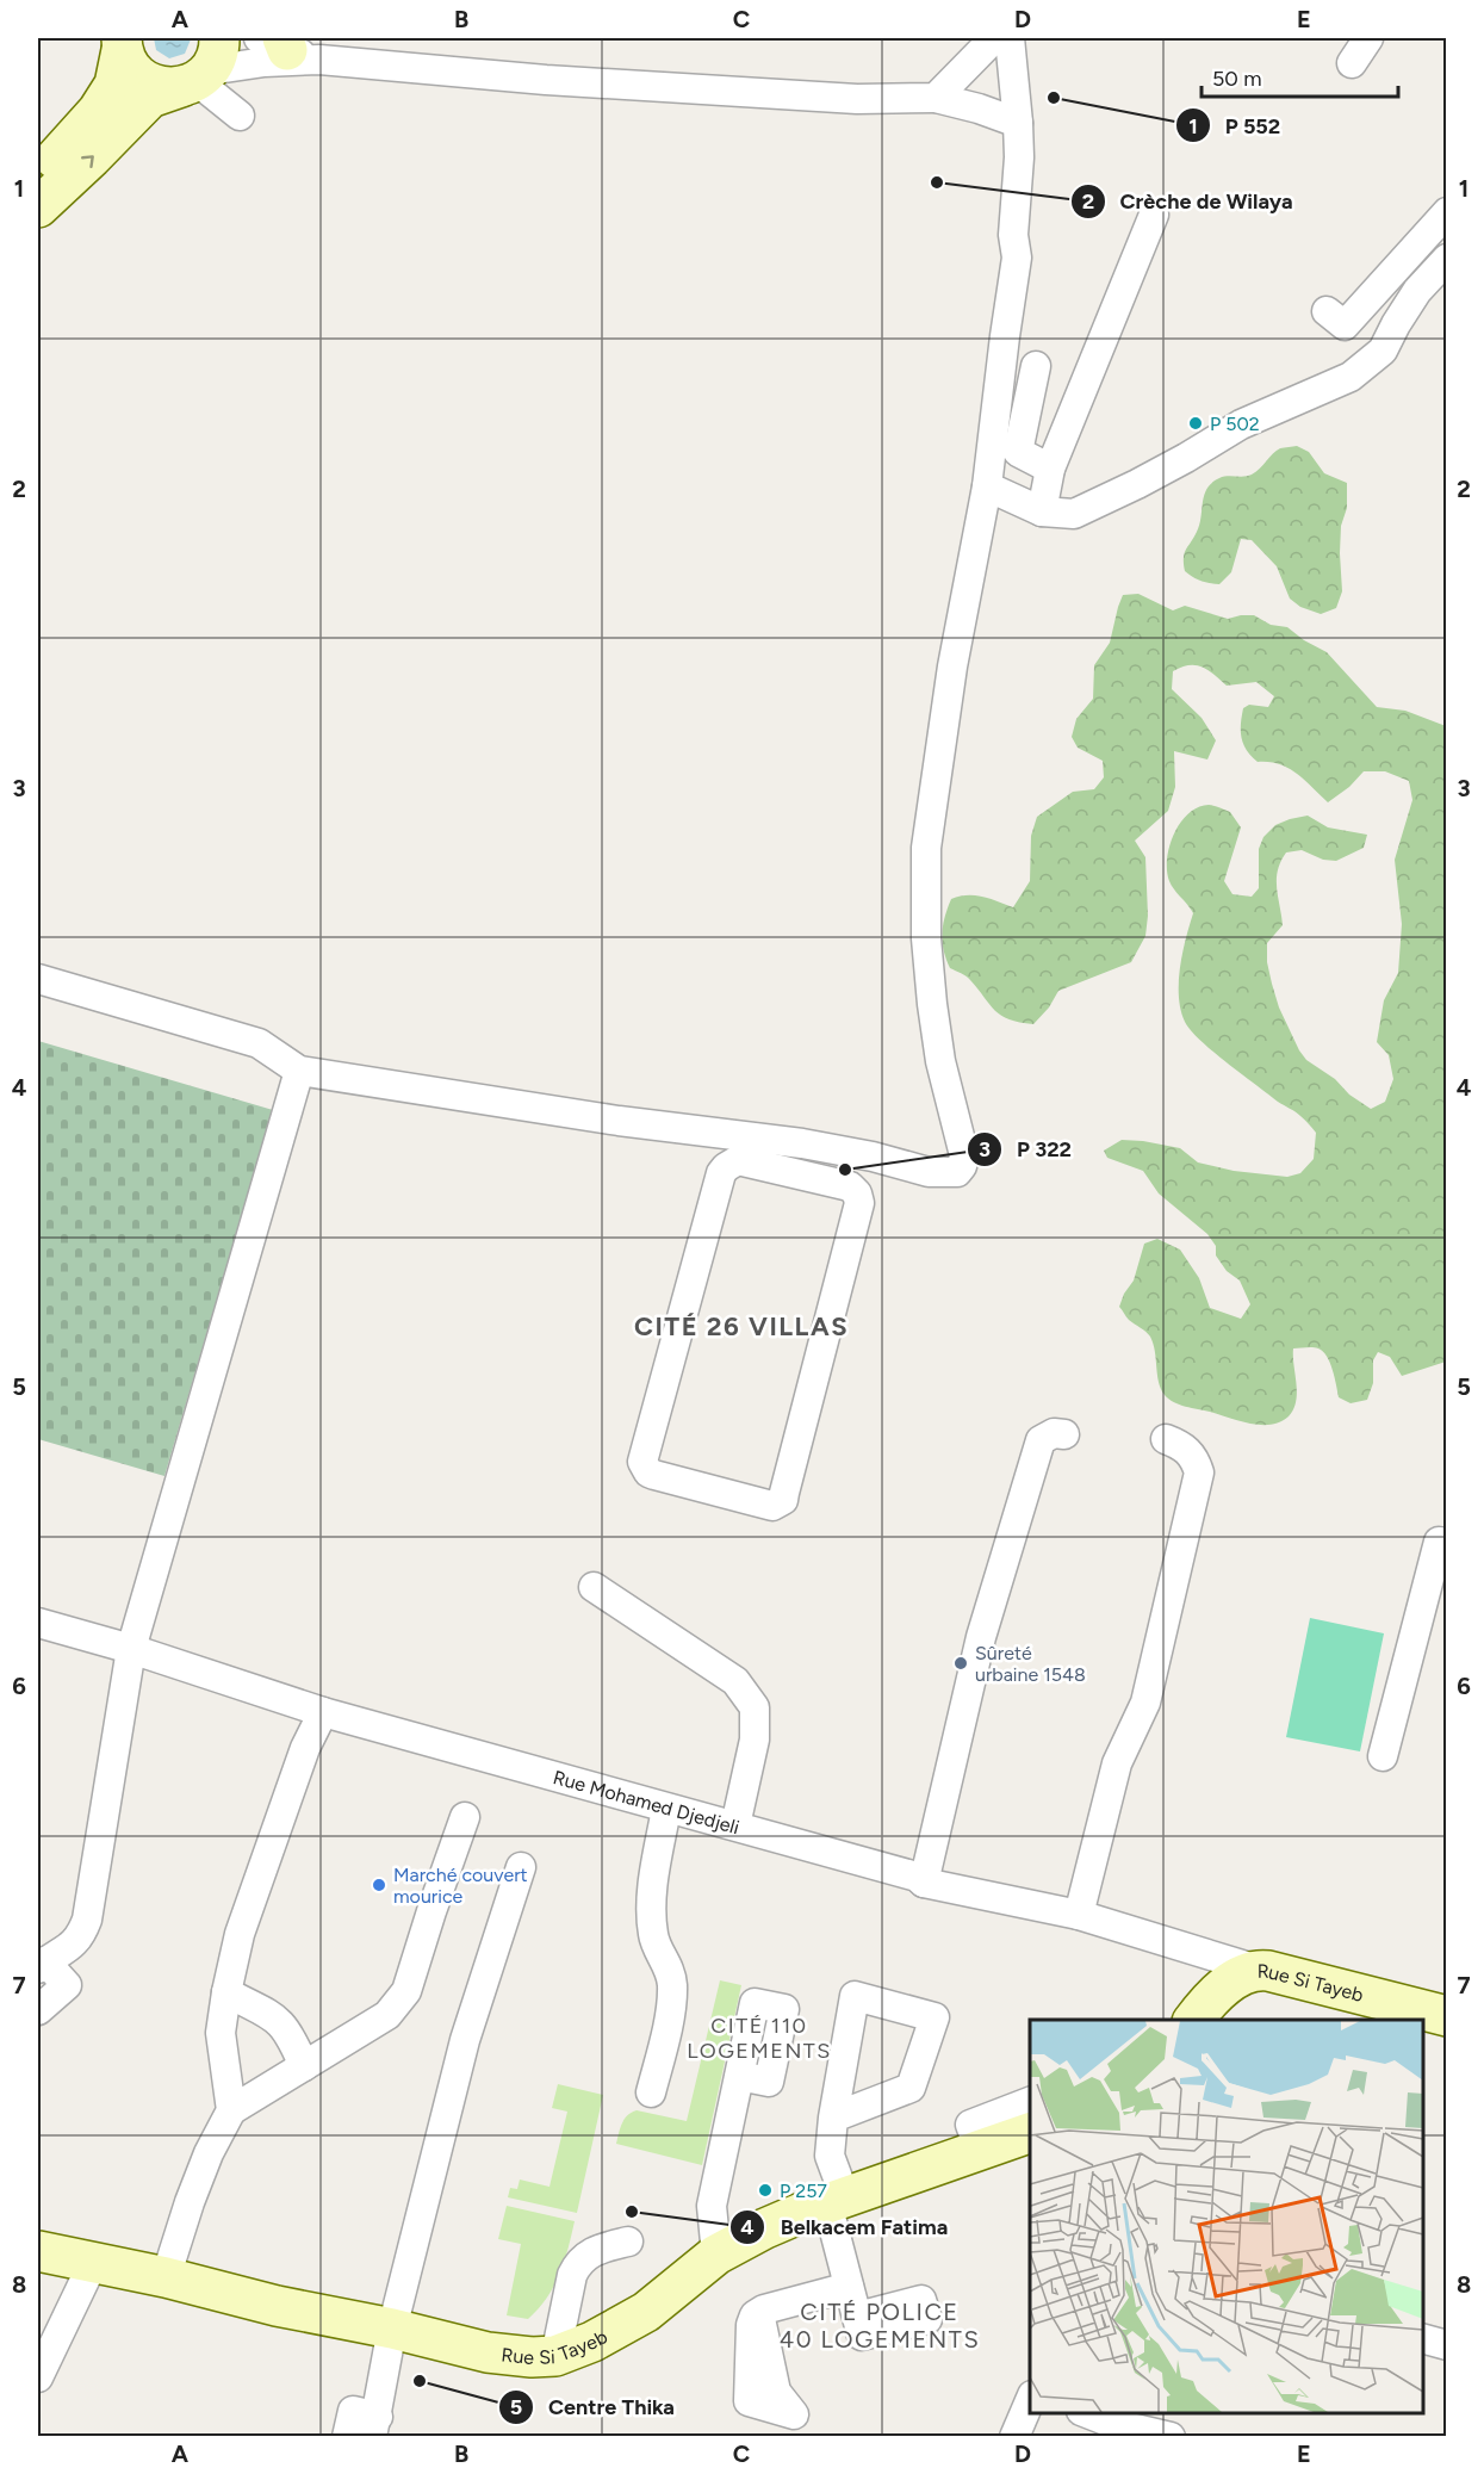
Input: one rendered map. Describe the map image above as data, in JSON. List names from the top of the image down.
{
  "streets": {
    "main road": ["Rue Si Tayeb"],
    "street": ["Rue Mohamed Djedjeli"]
  },
  "crossings": [
    ["Rue Mohamed Djedjeli", "Rue Si Tayeb"]
  ],
  "districts": ["CITÉ 26 VILLAS", "CITÉ 110 LOGEMENTS", "CITÉ POLICE 40 LOGEMENTS"],
  "places": [
    "P 552",
    "Crèche de Wilaya",
    "P 502",
    "P 322",
    "Sûreté urbaine 1548",
    "Marché couvert mourice",
    "P 257",
    "Belkacem Fatima",
    "Centre Thika"
  ],
  "scale_bar": "50 m",
  "grid": {
    "columns": [
      "A",
      "B",
      "C",
      "D",
      "E"
    ],
    "rows": [
      "1",
      "2",
      "3",
      "4",
      "5",
      "6",
      "7",
      "8"
    ]
  }
}
